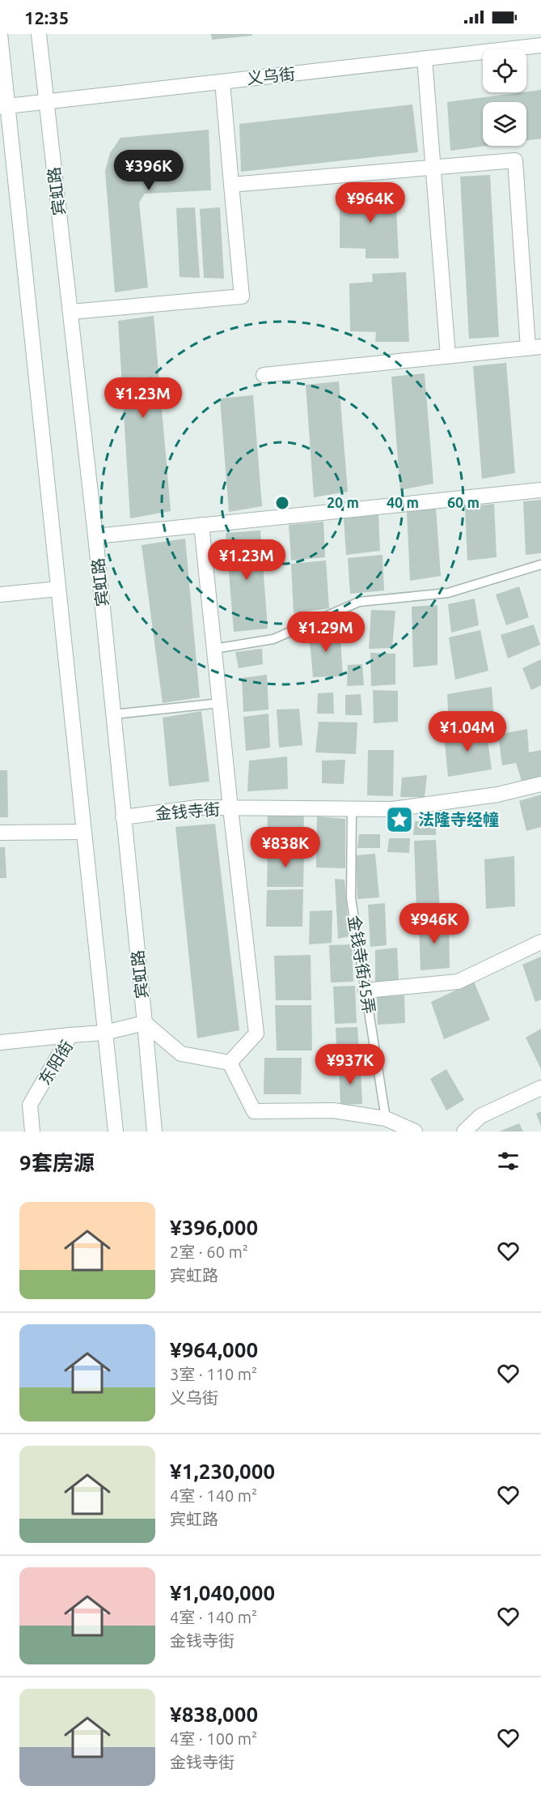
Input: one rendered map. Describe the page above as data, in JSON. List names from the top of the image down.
{
  "streets": {
    "street": [
      "义乌街",
      "宾虹路",
      "金钱寺街",
      "东阳街"
    ],
    "lane": ["金钱寺街45弄"]
  },
  "crossings": [
    ["义乌街", "宾虹路"],
    ["宾虹路", "金钱寺街"],
    ["宾虹路", "东阳街"],
    ["金钱寺街", "金钱寺街45弄"]
  ],
  "places": {
    "place": ["法隆寺经幢"]
  },
  "page": {
    "status": "12:35",
    "price": [
      "¥396K",
      "¥964K",
      "¥1.23M",
      "¥1.23M",
      "¥1.29M",
      "¥1.04M",
      "¥838K",
      "¥946K",
      "¥937K"
    ],
    "heading": "9套房源",
    "list": [
      {
        "name": "¥396,000",
        "note": "2室 · 60 m² · 宾虹路"
      },
      {
        "name": "¥964,000",
        "note": "3室 · 110 m² · 义乌街"
      },
      {
        "name": "¥1,230,000",
        "note": "4室 · 140 m² · 宾虹路"
      },
      {
        "name": "¥1,040,000",
        "note": "4室 · 140 m² · 金钱寺街"
      },
      {
        "name": "¥838,000",
        "note": "4室 · 100 m² · 金钱寺街"
      }
    ]
  },
  "rings": ["20 m", "40 m", "60 m"]
}
